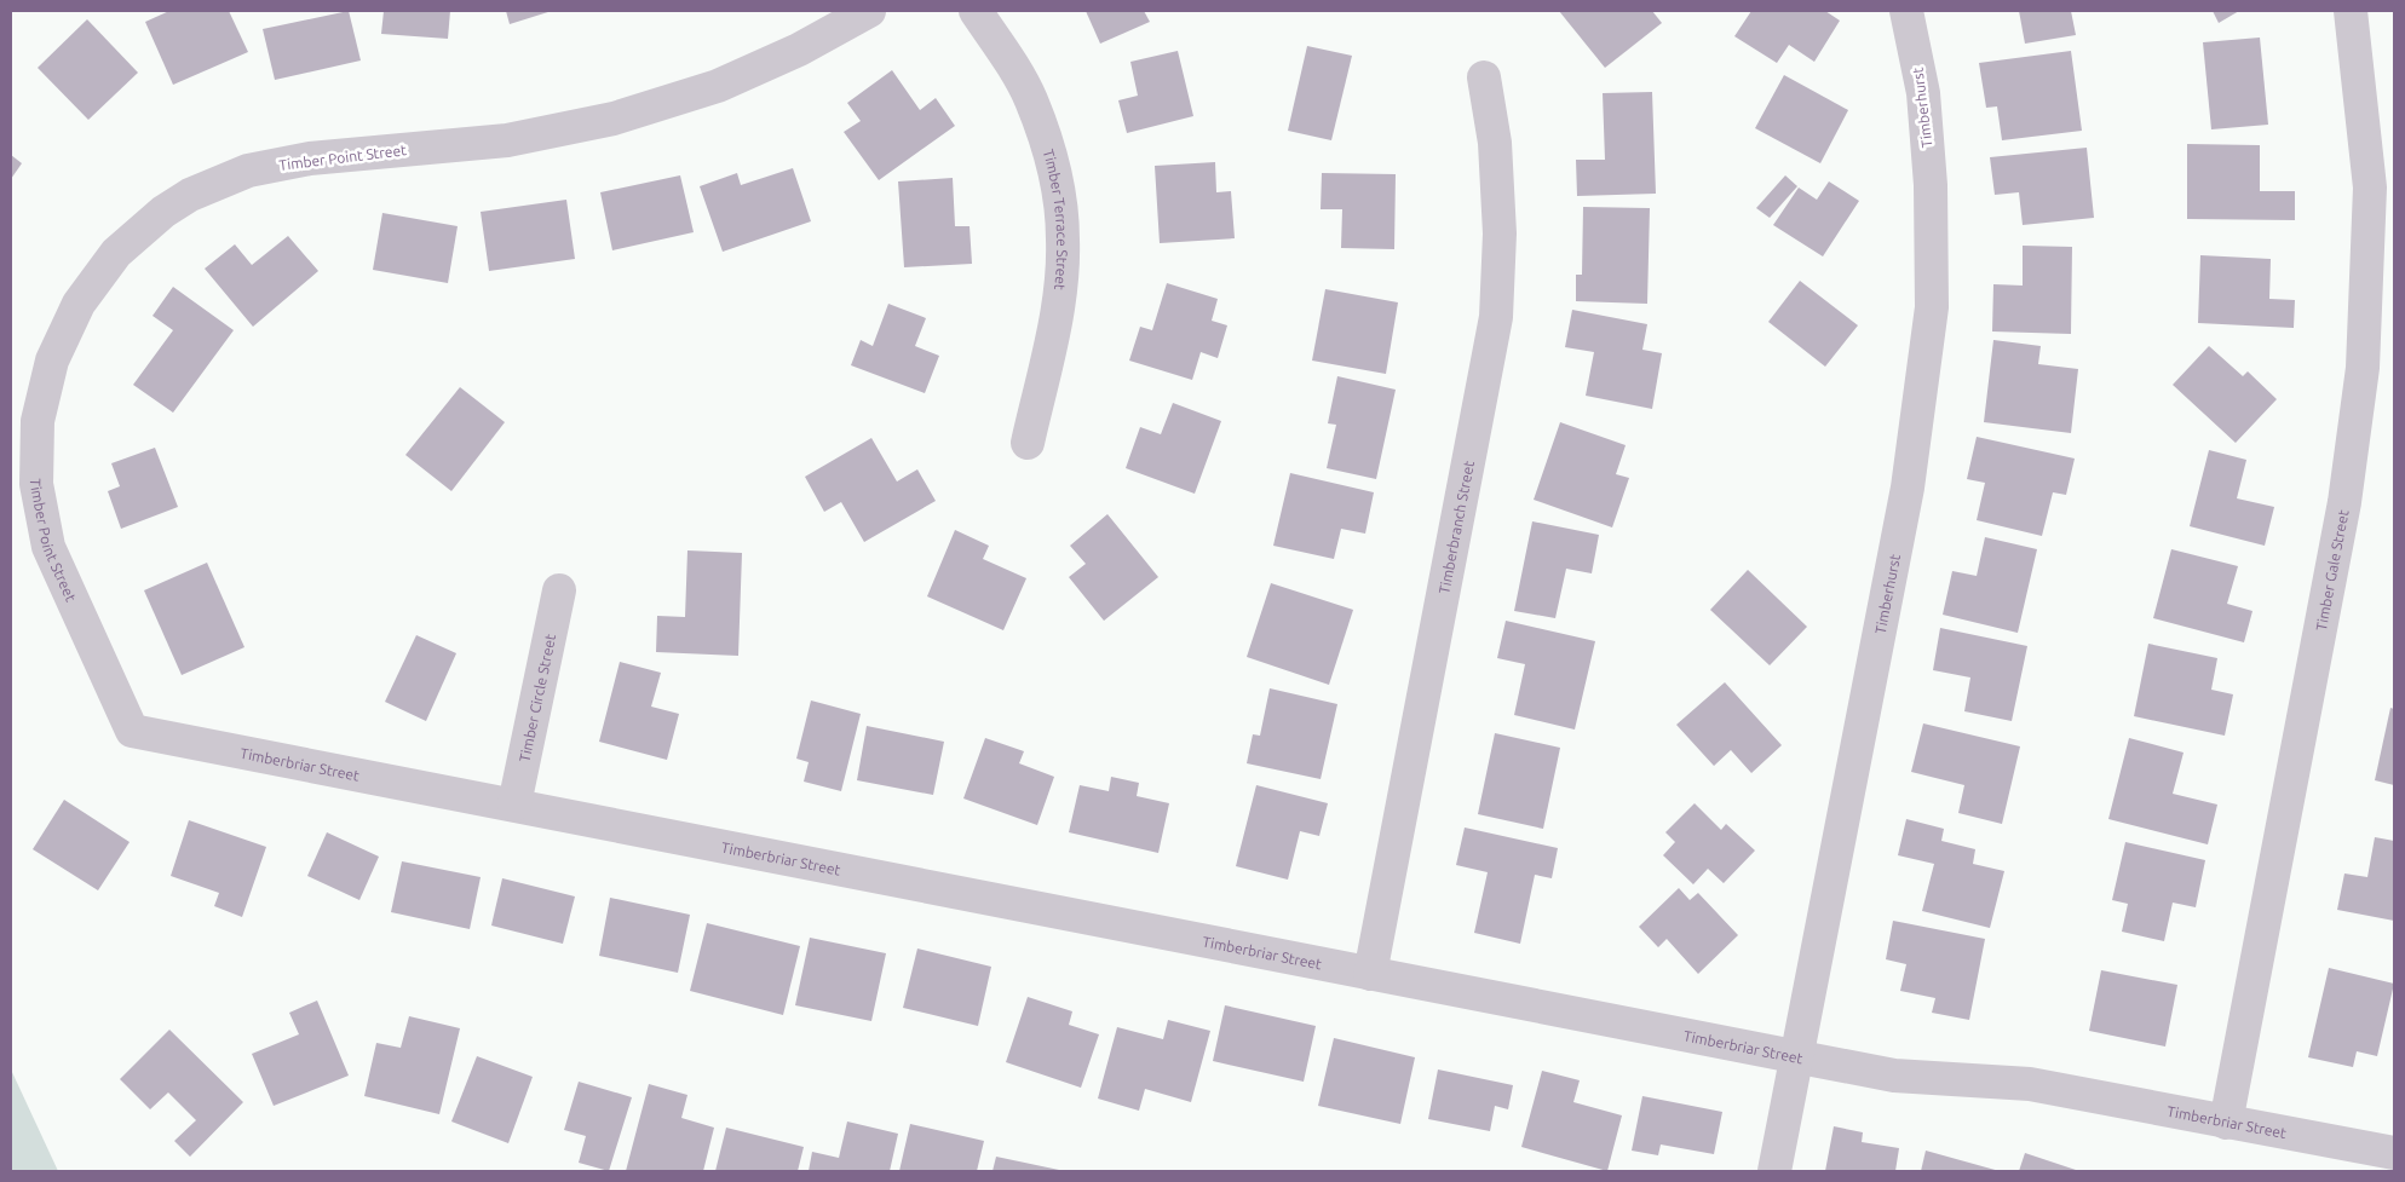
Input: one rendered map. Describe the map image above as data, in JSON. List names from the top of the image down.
{
  "streets": {
    "street": [
      "Timberhurst",
      "Timber Point Street",
      "Timber Terrace Street",
      "Timberbranch Street",
      "Timber Gale Street",
      "Timber Circle Street",
      "Timberbriar Street"
    ]
  },
  "crossings": [
    ["Timberhurst", "Timberbriar Street"],
    ["Timber Point Street", "Timberbriar Street"],
    ["Timberbranch Street", "Timberbriar Street"],
    ["Timber Gale Street", "Timberbriar Street"],
    ["Timber Circle Street", "Timberbriar Street"]
  ]
}
